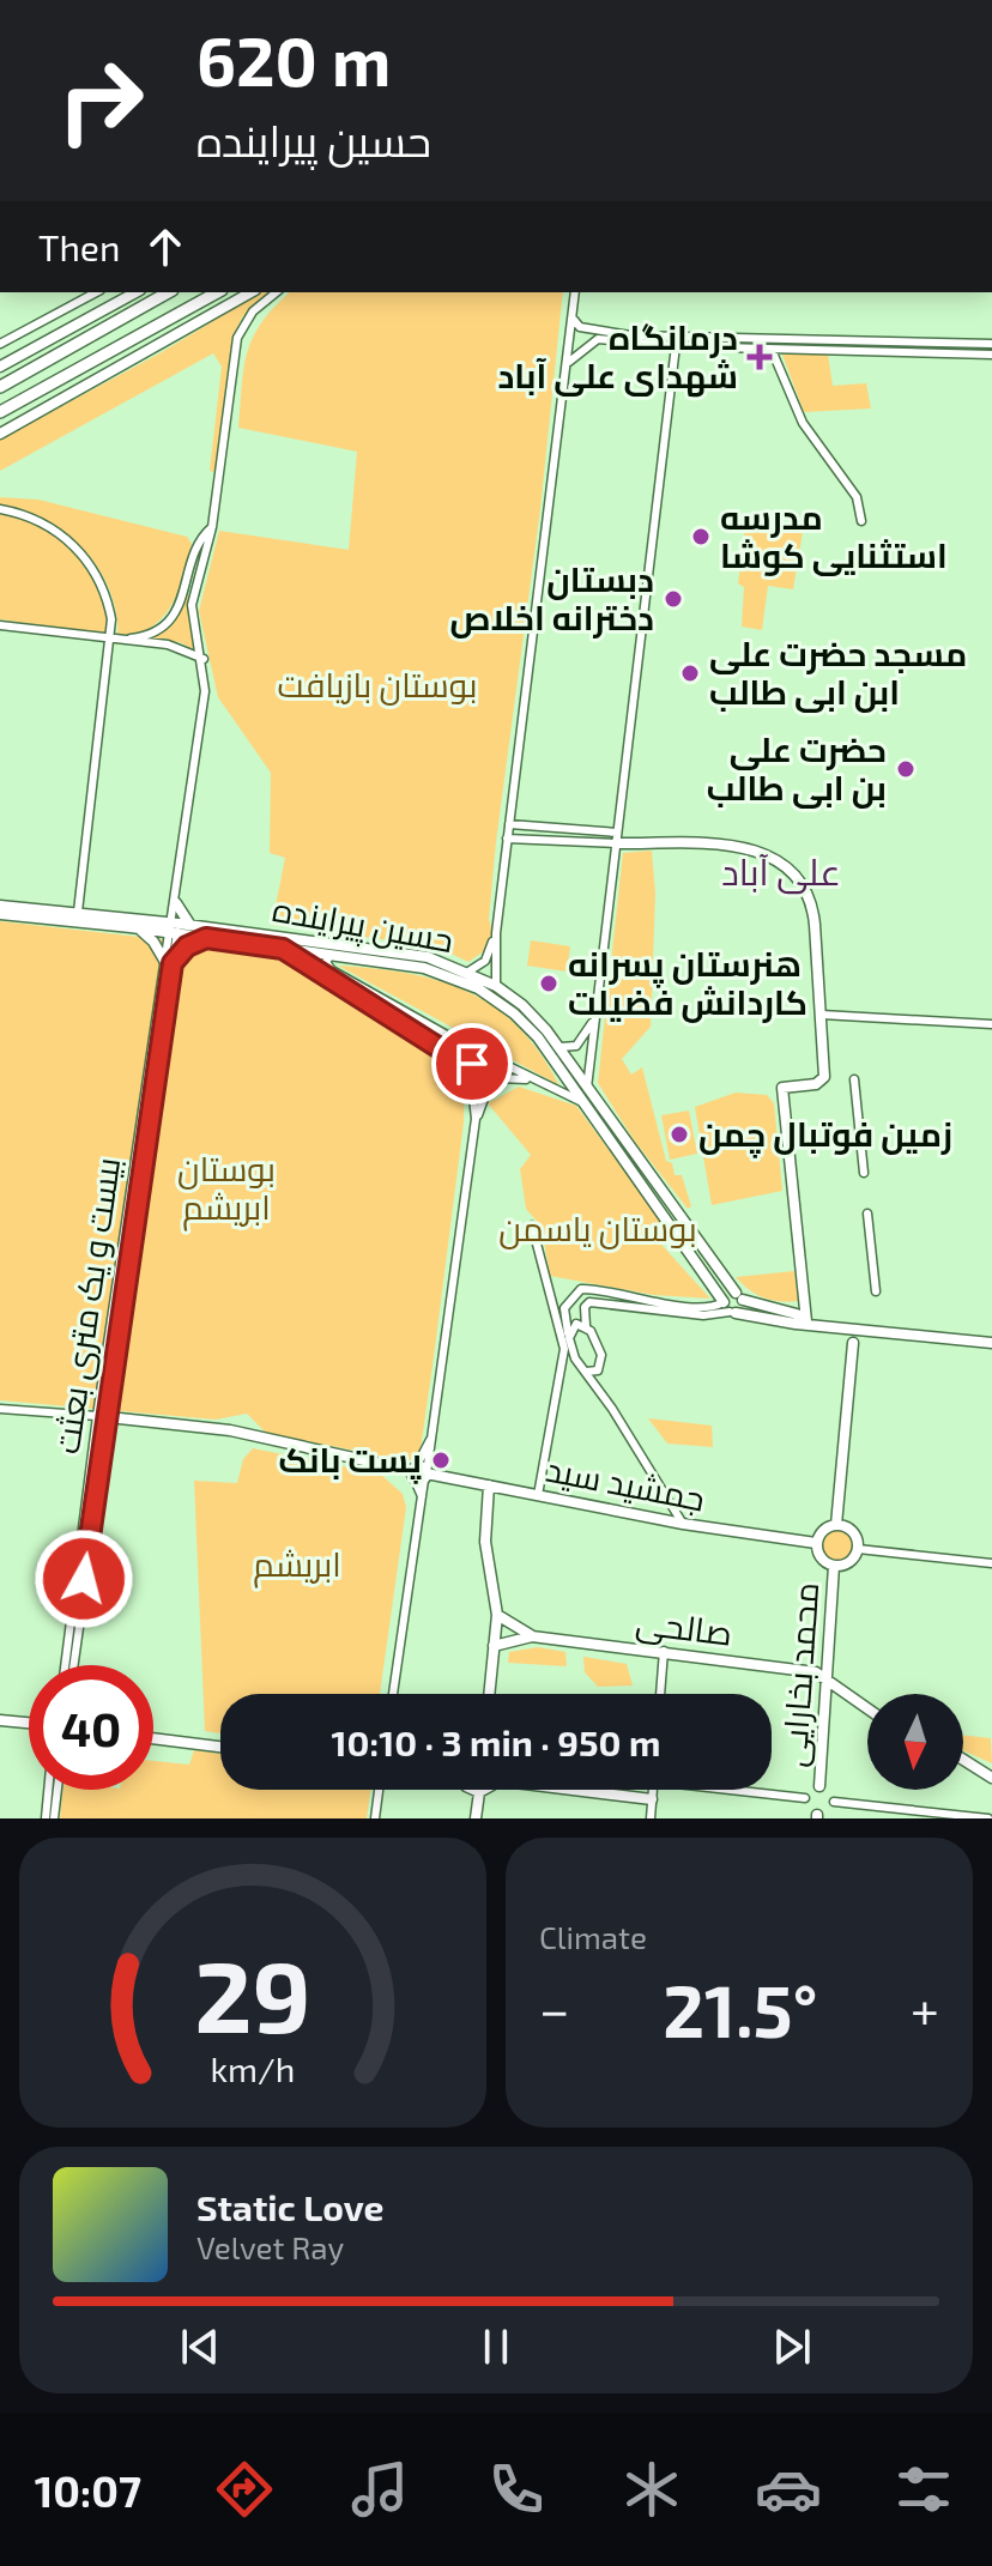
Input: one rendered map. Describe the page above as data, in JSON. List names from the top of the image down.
{
  "streets": {
    "main road": [
      "حسین پیراینده",
      "جمشید سید",
      "صالحی",
      "محمد بخارایی"
    ],
    "street": ["بیست و یک متری بعثت"]
  },
  "crossings": [
    ["حسین پیراینده", "بیست و یک متری بعثت"],
    ["بیست و یک متری بعثت", "جمشید سید"],
    ["جمشید سید", "محمد بخارایی"],
    ["صالحی", "محمد بخارایی"]
  ],
  "districts": ["علی آباد"],
  "parks": [
    "بوستان بازیافت",
    "بوستان ابریشم",
    "بوستان یاسمن",
    "ابریشم"
  ],
  "places": {
    "health": ["درمانگاه شهدای علی آباد"],
    "other": [
      "مدرسه استثنایی کوشا",
      "دبستان دخترانه اخلاص",
      "مسجد حضرت علی ابن ابی طالب",
      "حضرت علی بن ابی طالب",
      "هنرستان پسرانه کاردانش فضیلت",
      "زمین فوتبال چمن",
      "پست بانک"
    ]
  },
  "north": "bottom",
  "page": {
    "turn": ["620 m", "حسین پیراینده"],
    "then": "Then",
    "limit": "40",
    "trip": "10:10 · 3 min · 950 m",
    "tile": "Climate",
    "heat": ["−", "21.5°", "+"],
    "song": ["Static Love", "Velvet Ray"],
    "tabs": "10:07",
    "gauge": ["29", "km/h"]
  }
}
